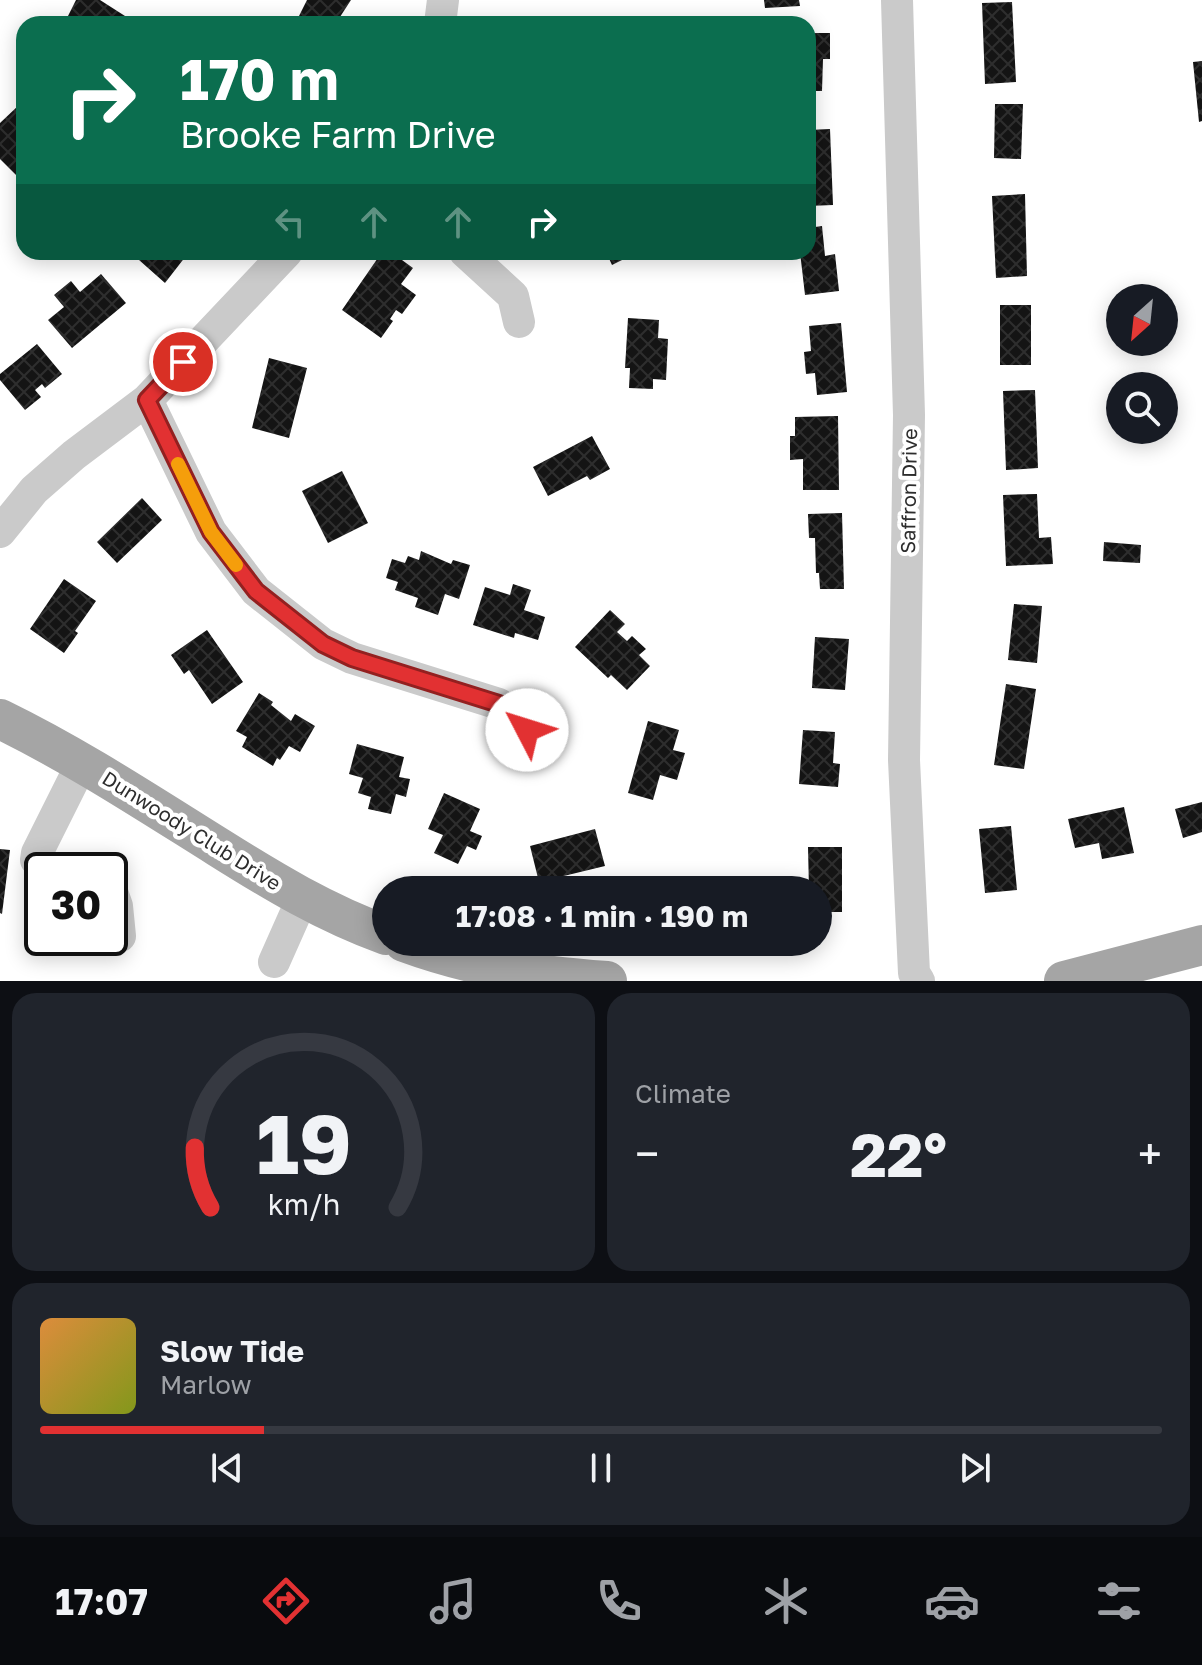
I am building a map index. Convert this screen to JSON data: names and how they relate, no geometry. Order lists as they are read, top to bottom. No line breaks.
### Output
{"streets":{"main road":["Dunwoody Club Drive"],"street":["Saffron Drive"]},"north":"bottom left","page":{"turn":["170 m","Brooke Farm Drive"],"limit":"30","trip":"17:08 · 1 min · 190 m","tile":"Climate","heat":["−","22°","+"],"song":["Slow Tide","Marlow"],"tabs":"17:07","gauge":["19","km/h"]}}
